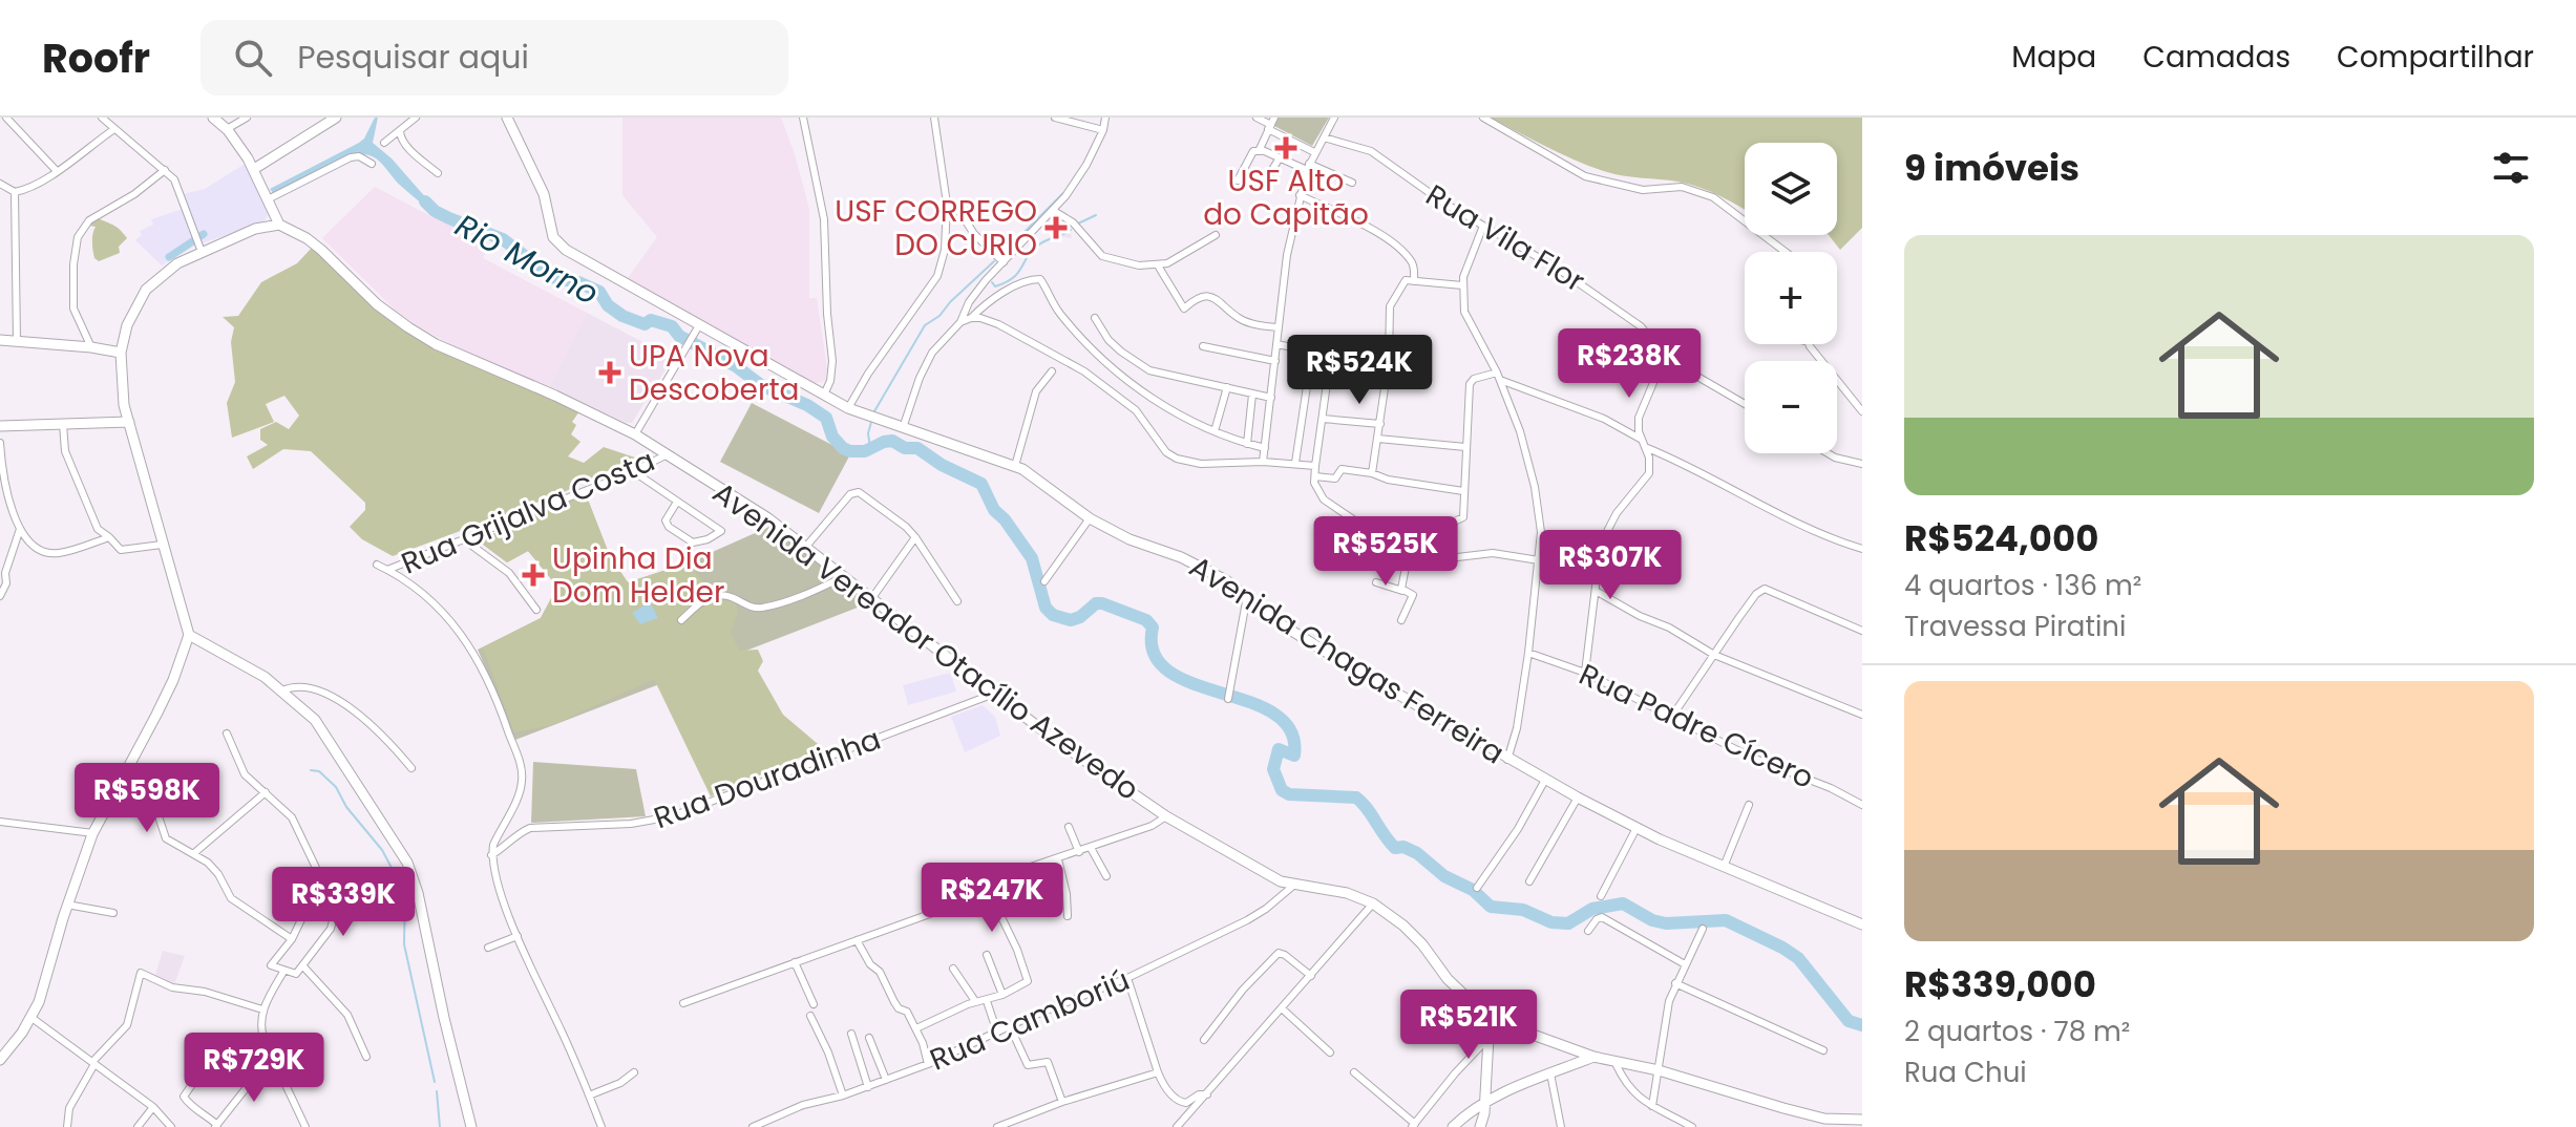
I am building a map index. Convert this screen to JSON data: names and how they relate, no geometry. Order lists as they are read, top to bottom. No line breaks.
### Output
{"streets":{"main road":["Avenida Vereador Otacílio Azevedo","Avenida Chagas Ferreira"],"street":["Rua Vila Flor","Rua Grijalva Costa","Rua Padre Cícero","Rua Douradinha","Rua Camboriú"]},"crossings":[["Rua Grijalva Costa","Avenida Vereador Otacílio Azevedo"],["Avenida Vereador Otacílio Azevedo","Rua Douradinha"],["Avenida Vereador Otacílio Azevedo","Rua Camboriú"]],"water":["Rio Morno"],"places":{"health":["USF Alto do Capitão","USF CORREGO DO CURIO","UPA Nova Descoberta","Upinha Dia Dom Helder"]},"page":{"header":"Roofr","search":"Pesquisar aqui","nav":["Mapa","Camadas","Compartilhar"],"heading":"9 imóveis","map_buttons":["+","−"],"list":[{"name":"R$524,000","note":"4 quartos · 136 m² · Travessa Piratini"},{"name":"R$339,000","note":"2 quartos · 78 m² · Rua Chui"}],"price":["R$238K","R$524K","R$525K","R$307K","R$598K","R$247K","R$339K","R$521K","R$729K"]}}
